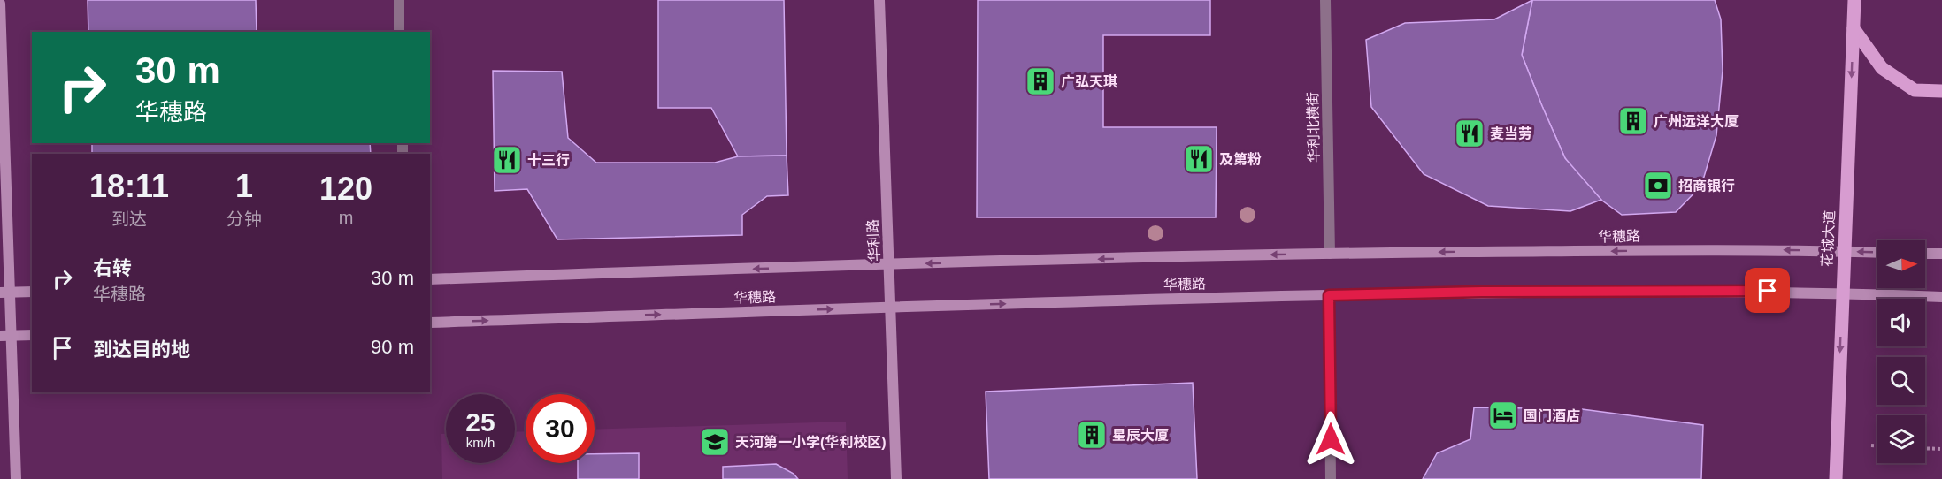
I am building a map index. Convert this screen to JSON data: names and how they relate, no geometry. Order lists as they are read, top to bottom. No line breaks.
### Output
{"streets":{"main road":["花城大道"],"street":["华利北横街","华穗路","华利路"]},"crossings":[["华利北横街","华穗路"],["华穗路","花城大道"],["华穗路","华利路"]],"one_way":["花城大道"],"places":{"building":["广弘天琪","广州远洋大厦","星辰大厦"],"restaurant":["麦当劳","及第粉","十三行"],"bank":["招商银行"],"hotel":["国门酒店"],"school or university":["天河第一小学(华利校区)"]},"north":"right","page":{"turn":["30 m","华穗路"],"eta":["18:11","到达","1","分钟","120","m"],"list":[{"name":"右转","note":"华穗路","value":"30 m"},{"name":"到达目的地","value":"90 m"}],"speed":"25 km/h","limit":"30"}}
